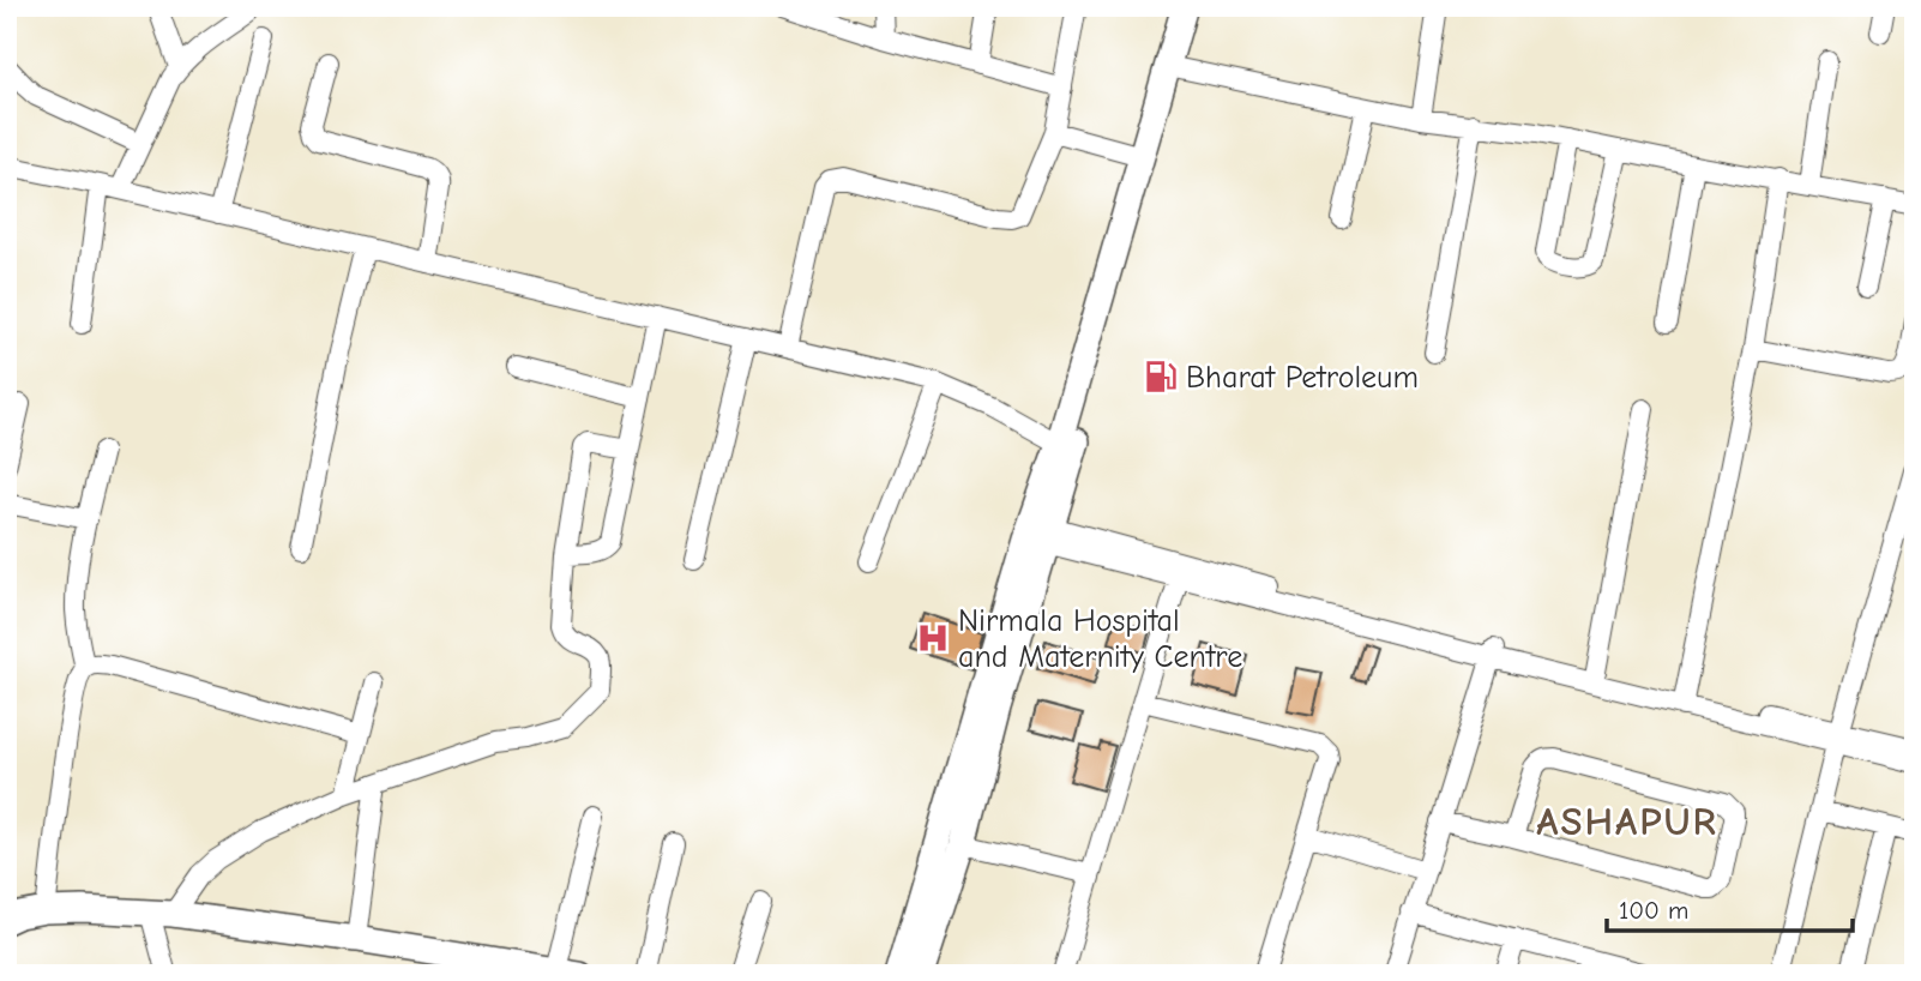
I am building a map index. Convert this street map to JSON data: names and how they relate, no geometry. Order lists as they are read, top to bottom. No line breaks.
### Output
{"districts":["ASHAPUR"],"places":{"fuel station":["Bharat Petroleum"],"hospital":["Nirmala Hospital and Maternity Centre"]},"scale_bar":"100 m"}
